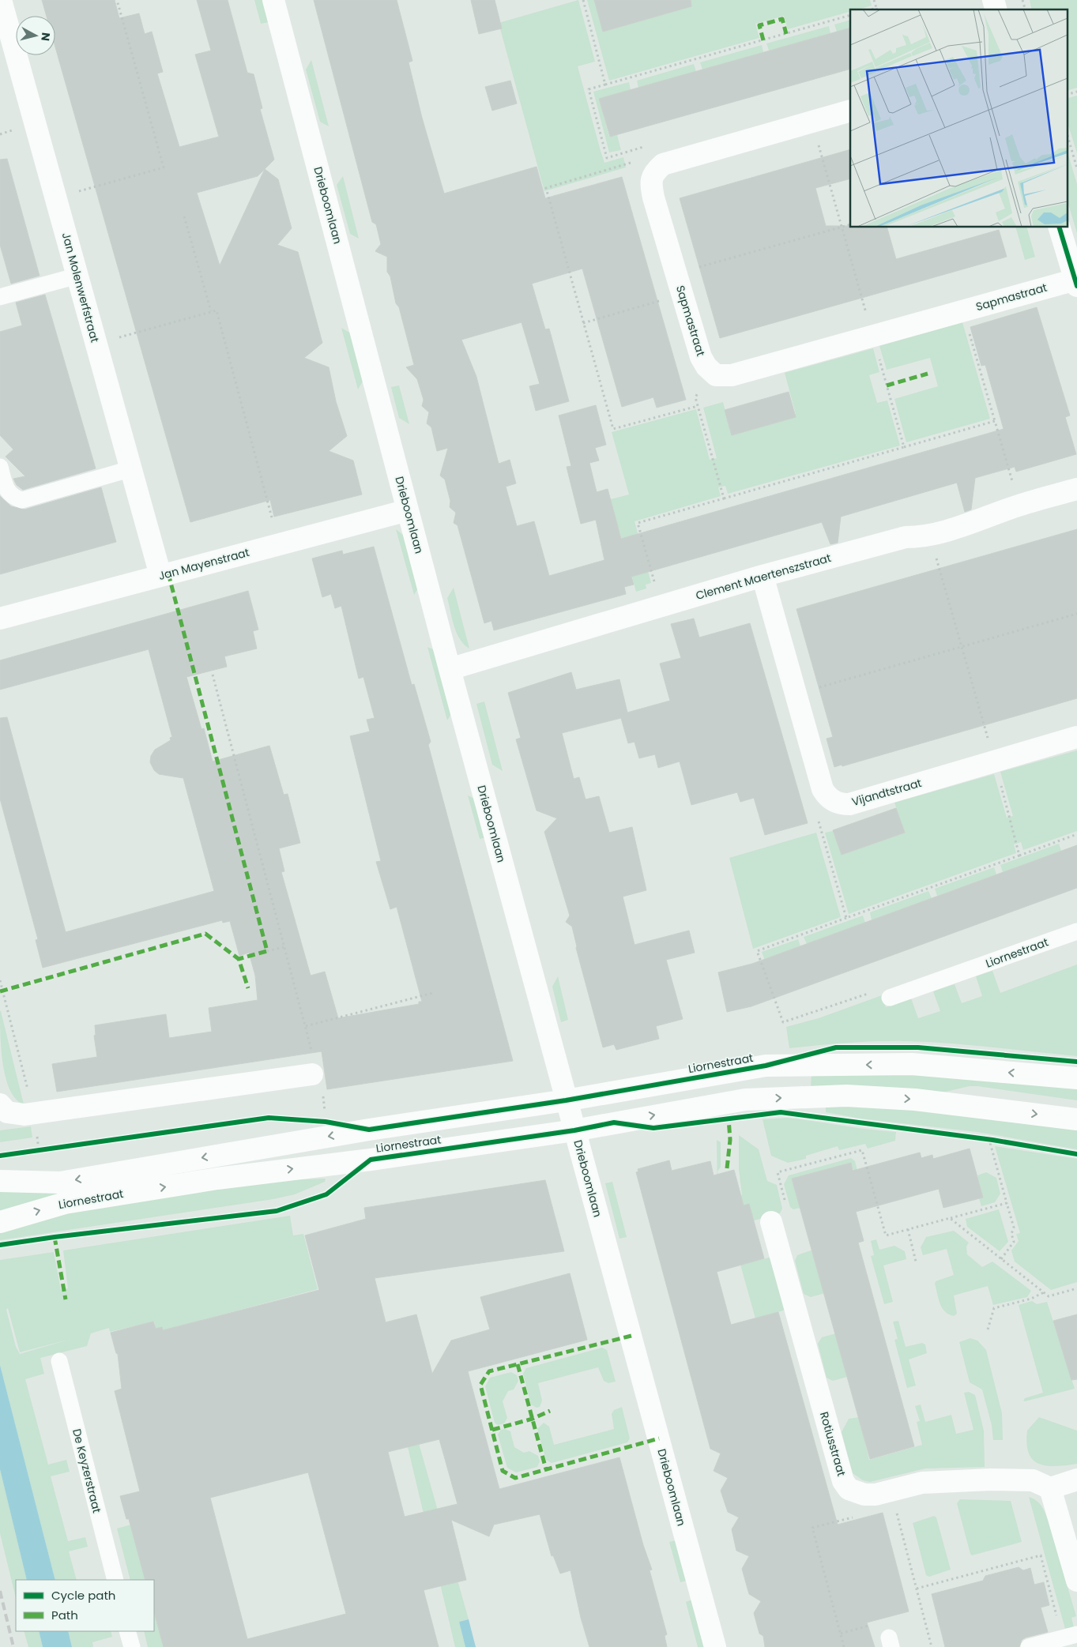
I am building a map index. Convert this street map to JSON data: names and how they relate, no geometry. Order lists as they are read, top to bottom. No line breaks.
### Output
{"streets":{"street":["Drieboomlaan","Jan Molenwerfstraat","Sapmastraat","Jan Mayenstraat","Clement Maertenszstraat","Vijandtstraat","Liornestraat","Rotiusstraat"],"lane":["De Keyzerstraat"]},"crossings":[["Drieboomlaan","Jan Mayenstraat"],["Drieboomlaan","Clement Maertenszstraat"],["Drieboomlaan","Liornestraat"],["Jan Molenwerfstraat","Jan Mayenstraat"],["Clement Maertenszstraat","Vijandtstraat"]],"legend":["Cycle path","Path"],"north":"right"}
